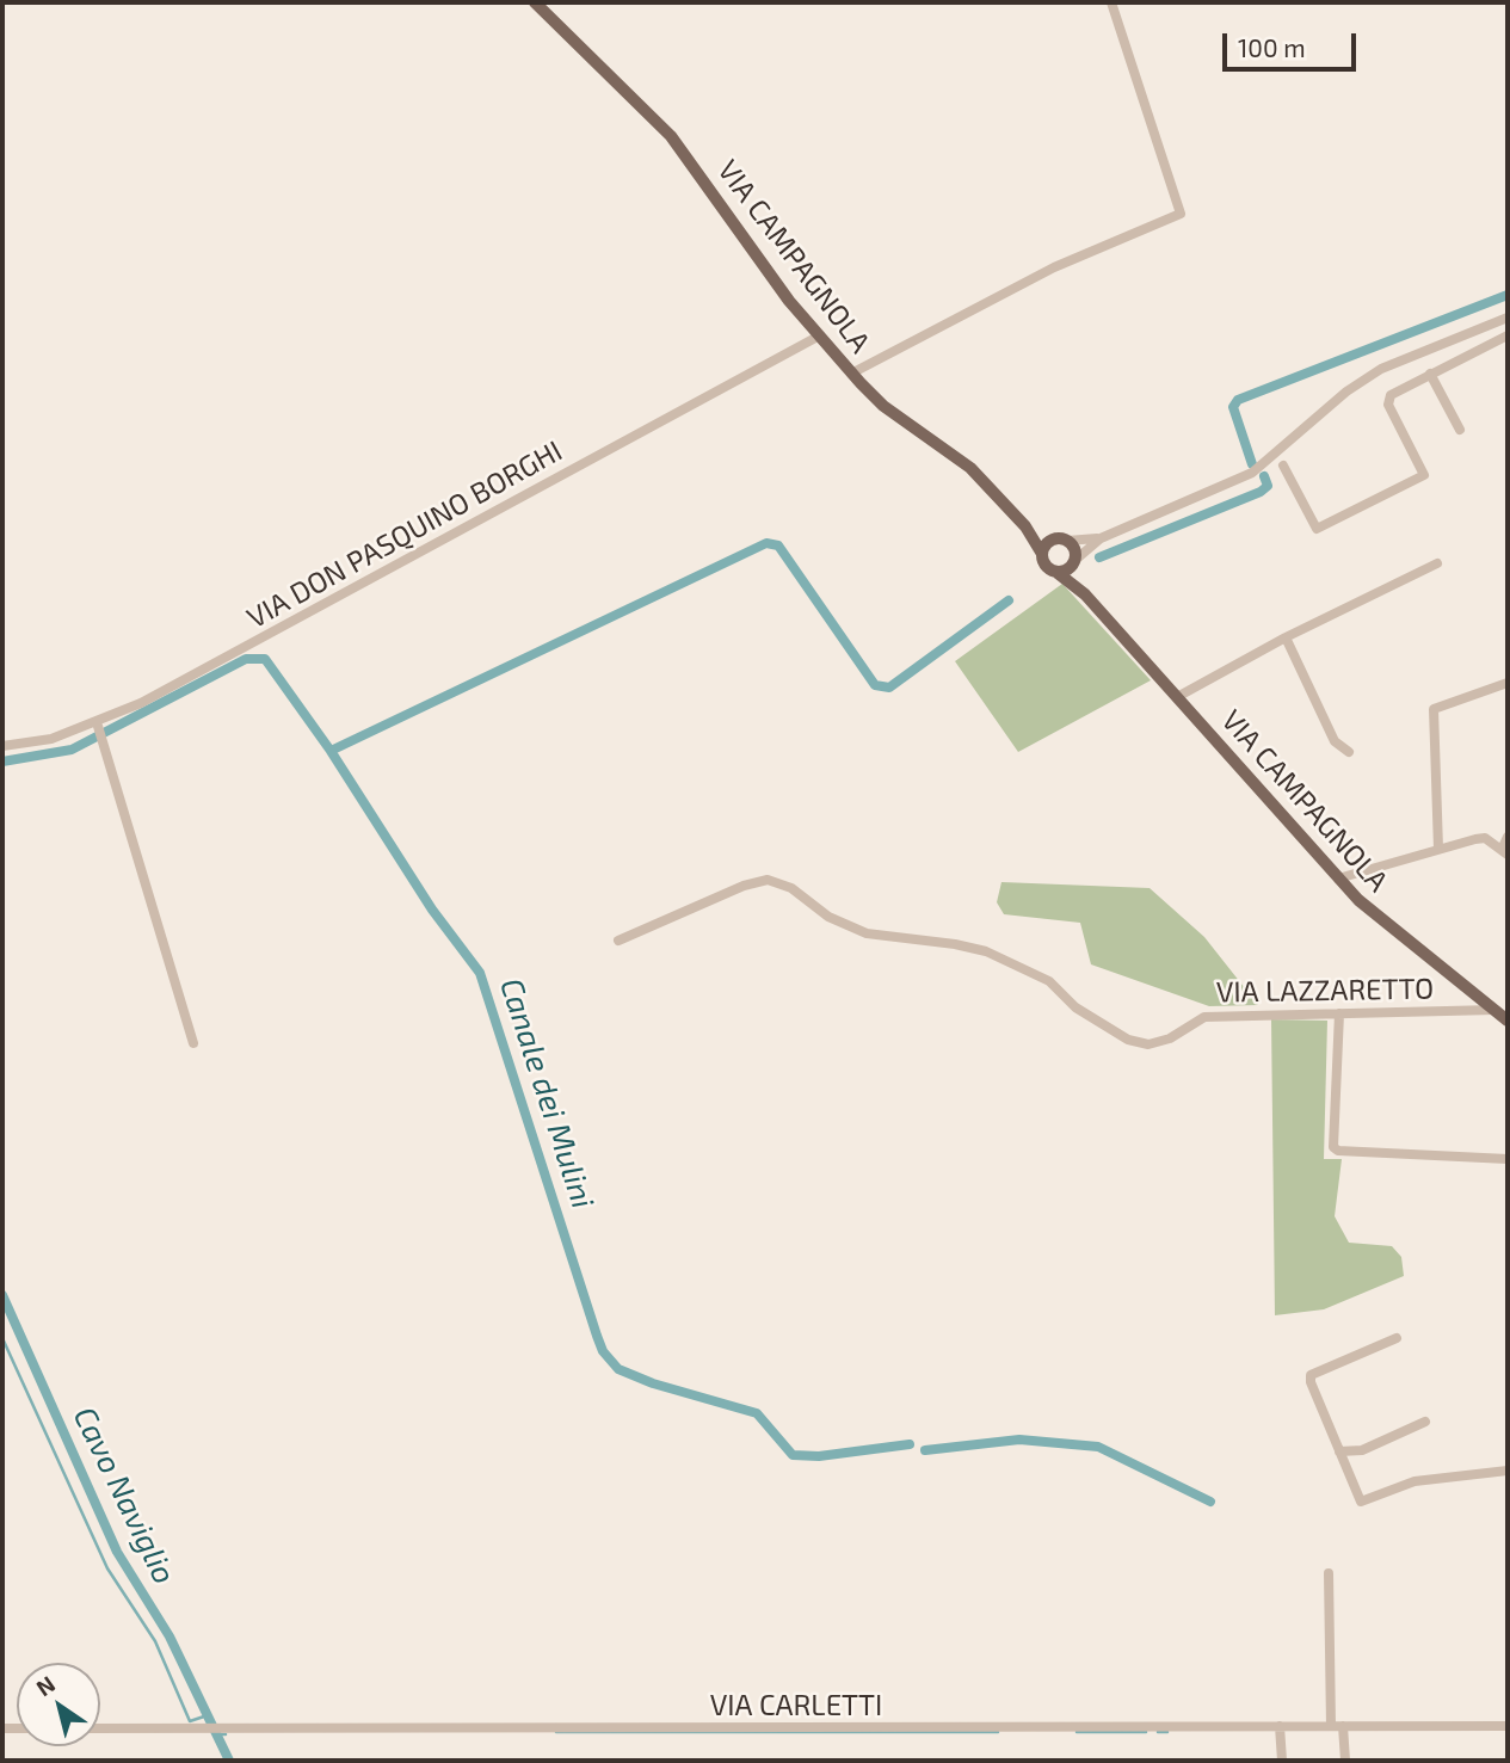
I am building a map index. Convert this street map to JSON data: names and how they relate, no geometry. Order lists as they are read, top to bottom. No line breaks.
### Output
{"streets":{"main road":["VIA CAMPAGNOLA"],"street":["VIA DON PASQUINO BORGHI","VIA LAZZARETTO","VIA CARLETTI"]},"crossings":[["VIA CAMPAGNOLA","VIA DON PASQUINO BORGHI"],["VIA CAMPAGNOLA","VIA LAZZARETTO"]],"water":["Canale dei Mulini","Cavo Naviglio"],"scale_bar":"100 m","north":"top left"}
